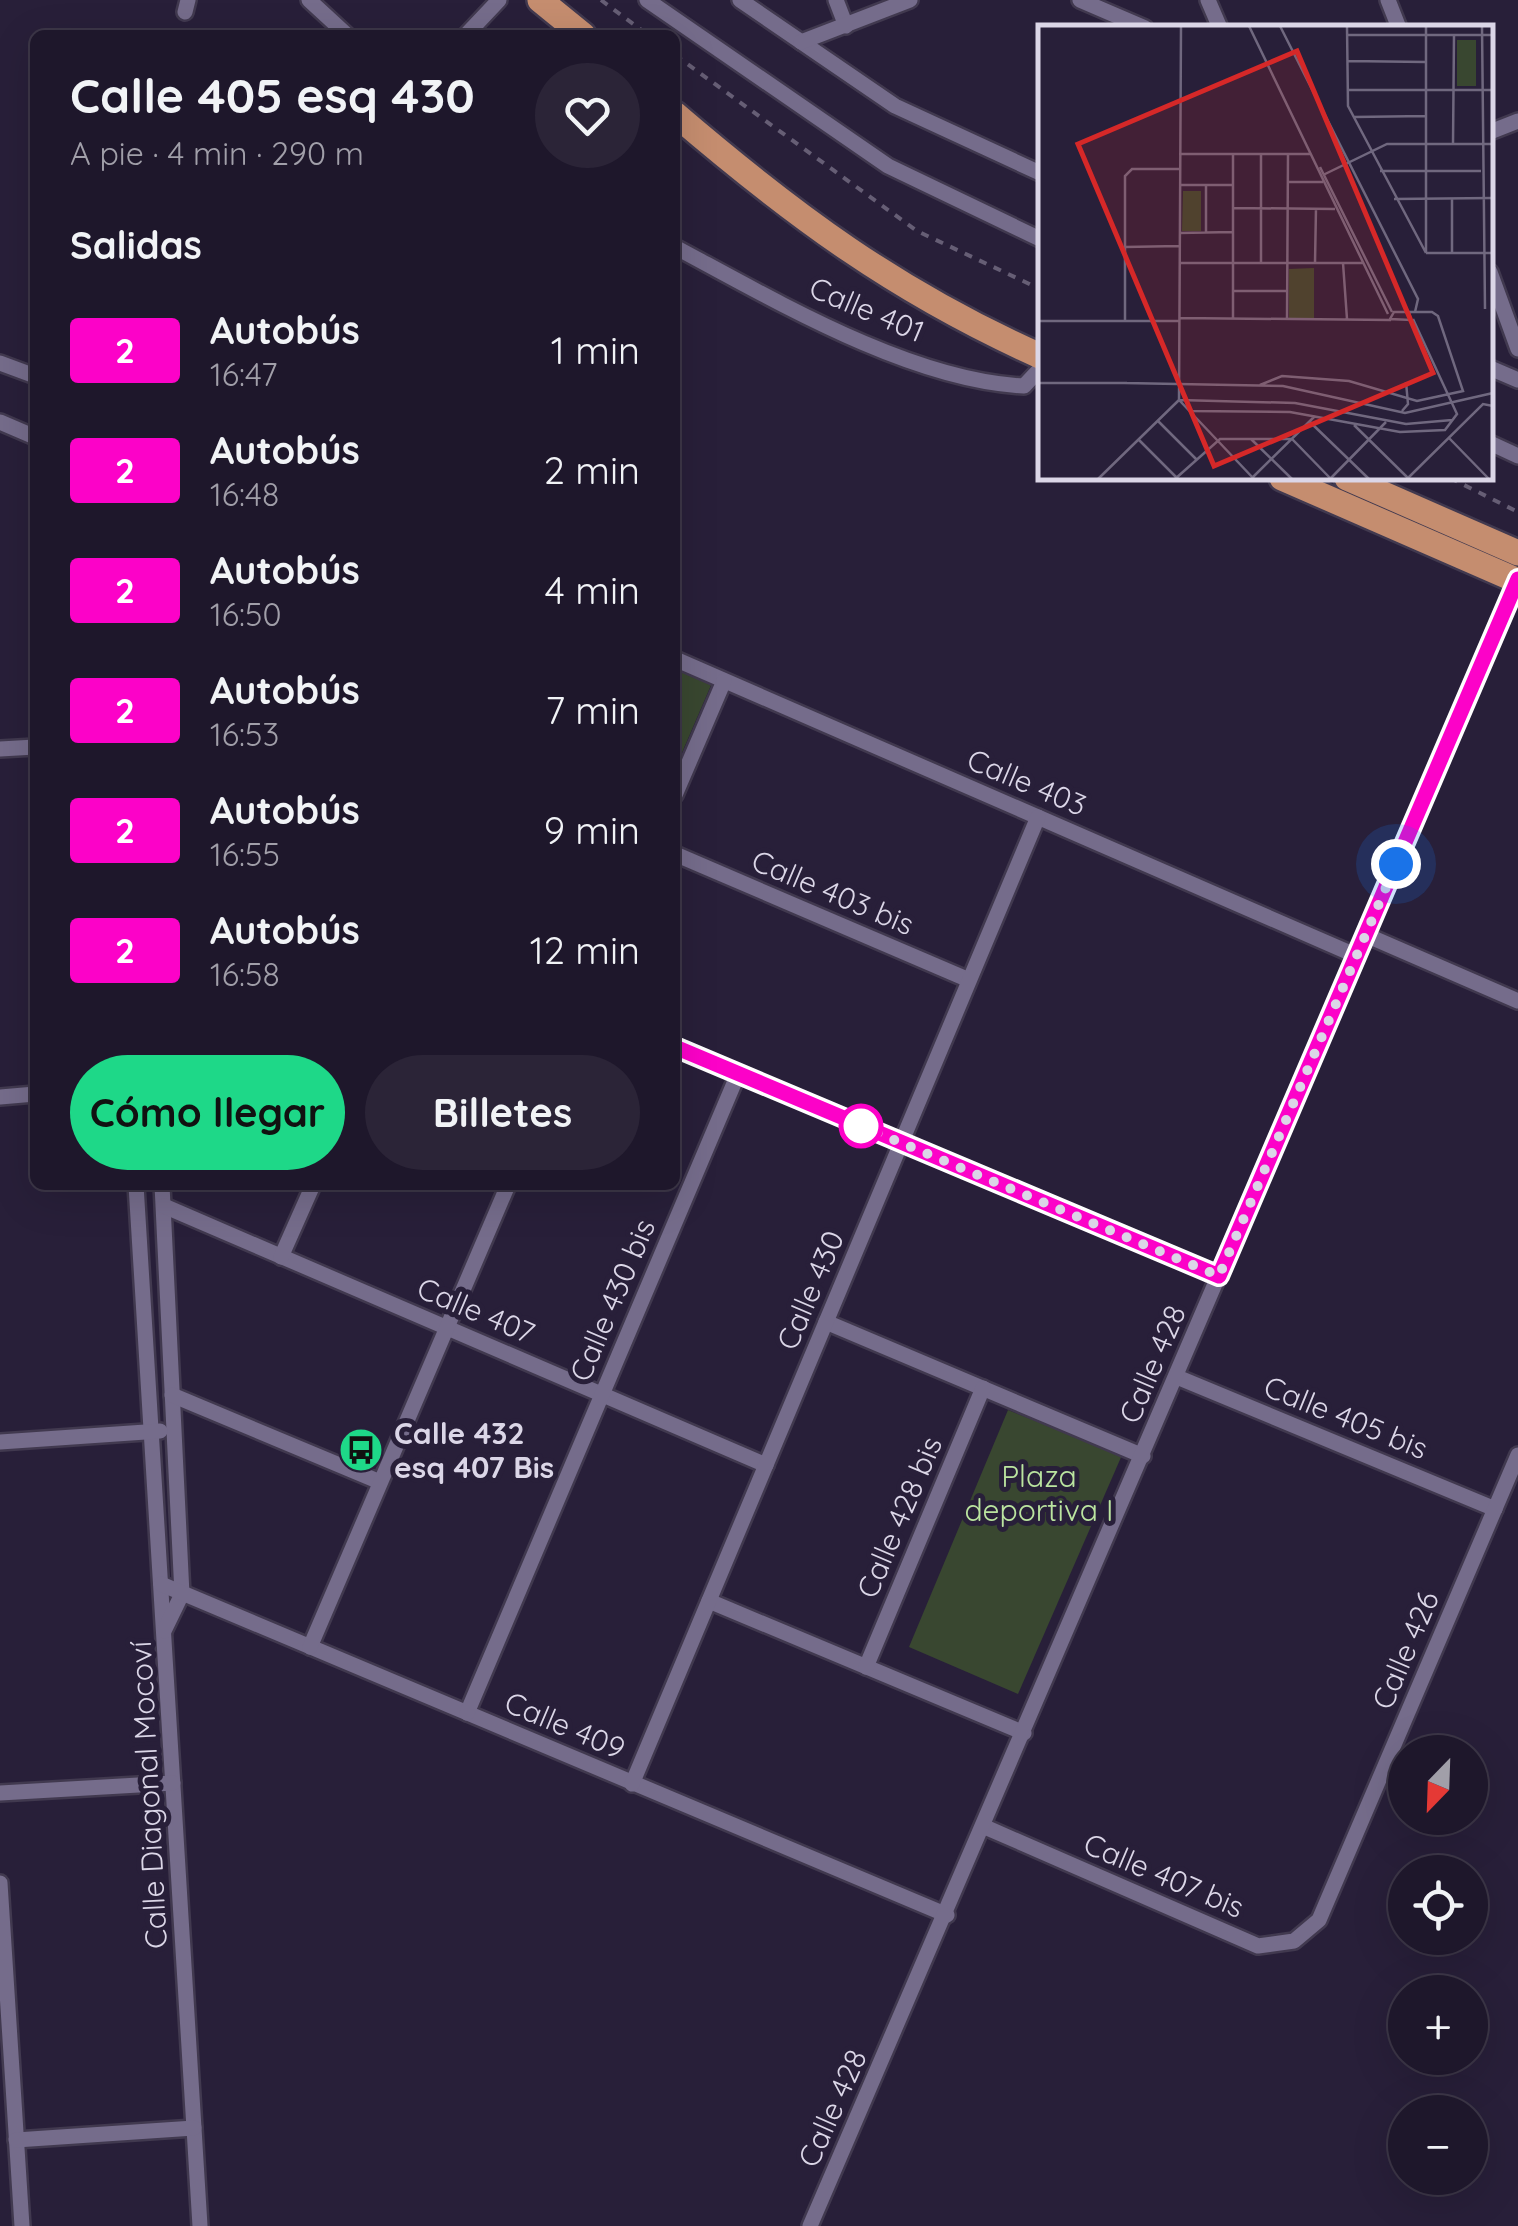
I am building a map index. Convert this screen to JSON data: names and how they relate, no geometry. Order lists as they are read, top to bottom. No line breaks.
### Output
{"streets":{"street":["Calle 401","Calle 403","Calle 403 bis","Calle 430","Calle 430 bis","Calle 407","Calle 428","Calle 405 bis","Calle 428 bis","Calle 426","Calle 409","Calle Diagonal Mocoví","Calle 407 bis"]},"crossings":[["Calle 403","Calle 430"],["Calle 403","Calle 428"],["Calle 403 bis","Calle 430"],["Calle 430","Calle 407"],["Calle 430","Calle 409"],["Calle 430 bis","Calle 407"],["Calle 430 bis","Calle 409"],["Calle 407","Calle Diagonal Mocoví"],["Calle 428","Calle 405 bis"],["Calle 428","Calle 409"],["Calle 428","Calle 407 bis"],["Calle 405 bis","Calle 426"],["Calle 426","Calle 407 bis"],["Calle 409","Calle Diagonal Mocoví"]],"parks":["Plaza deportiva I"],"places":{"bus stop":["Calle 432 esq 407 Bis"]},"lines":["bus line 2"],"north":"bottom left","page":{"heading":[["Calle 405 esq 430","A pie · 4 min · 290 m"],"Salidas"],"list":[{"mark":"2","name":"Autobús","note":"16:47","value":"1 min"},{"mark":"2","name":"Autobús","note":"16:48","value":"2 min"},{"mark":"2","name":"Autobús","note":"16:50","value":"4 min"},{"mark":"2","name":"Autobús","note":"16:53","value":"7 min"},{"mark":"2","name":"Autobús","note":"16:55","value":"9 min"},{"mark":"2","name":"Autobús","note":"16:58","value":"12 min"}],"buttons":["Cómo llegar","Billetes"],"map_buttons":["+","−"]}}
